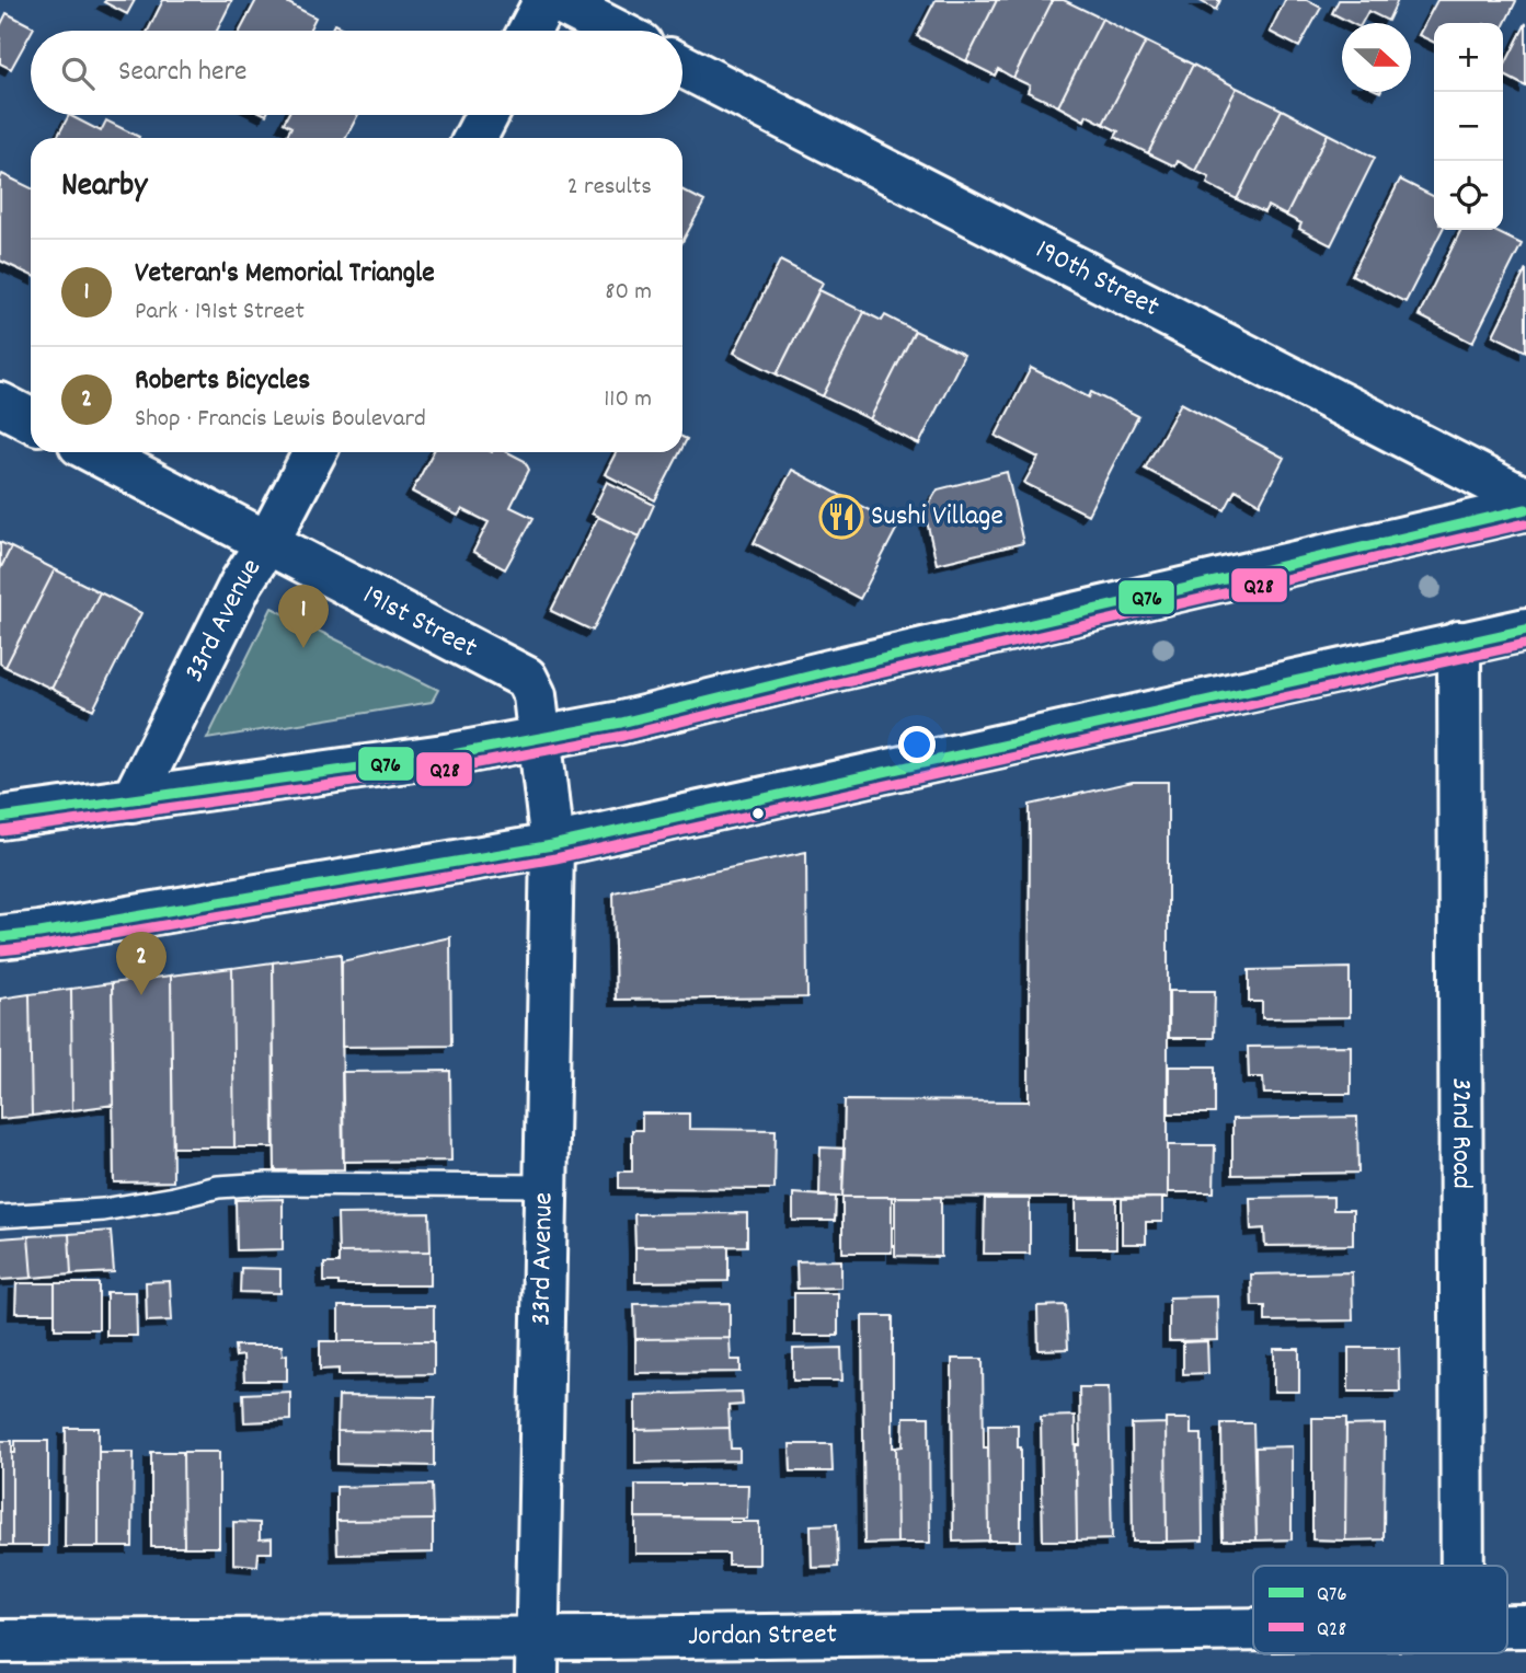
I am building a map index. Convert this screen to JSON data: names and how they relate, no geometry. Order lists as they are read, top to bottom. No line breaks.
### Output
{"streets":{"street":["190th Street","191st Street","33rd Avenue","32nd Road","Jordan Street"]},"crossings":[["191st Street","33rd Avenue"],["33rd Avenue","Jordan Street"]],"places":{"restaurant":["Sushi Village"]},"lines":["transit line Q76","transit line Q28"],"legend":["Q76","Q28"],"north":"right","page":{"map_buttons":["+","−"],"search":"Search here","heading":["Nearby","2 results"],"list":[{"mark":"1","name":"Veteran's Memorial Triangle","note":"Park · 191st Street","value":"80 m"},{"mark":"2","name":"Roberts Bicycles","note":"Shop · Francis Lewis Boulevard","value":"110 m"}],"pins":["1","2"]}}
